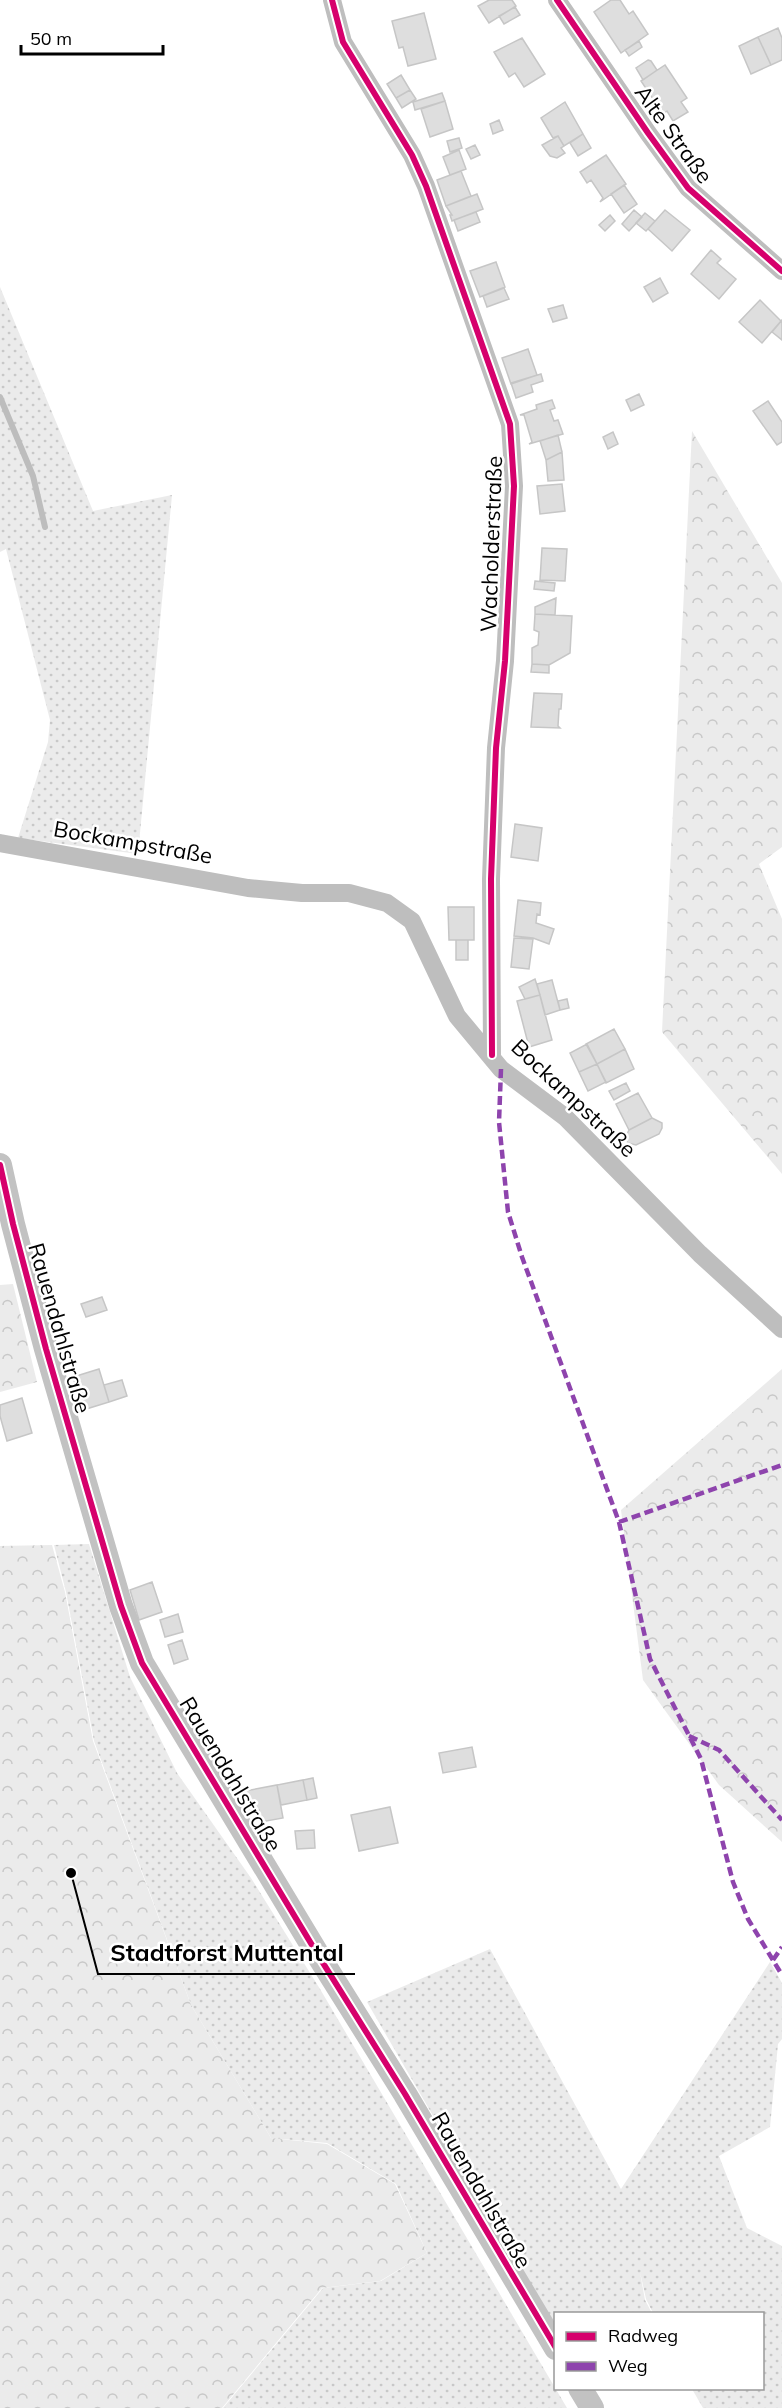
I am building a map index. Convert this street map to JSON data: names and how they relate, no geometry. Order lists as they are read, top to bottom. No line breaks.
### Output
{"streets":{"street":["Alte Straße","Wacholderstraße","Bockampstraße","Rauendahlstraße"]},"crossings":[["Wacholderstraße","Bockampstraße"]],"places":["Stadtforst Muttental"],"legend":["Radweg","Weg"],"scale_bar":"50 m"}
